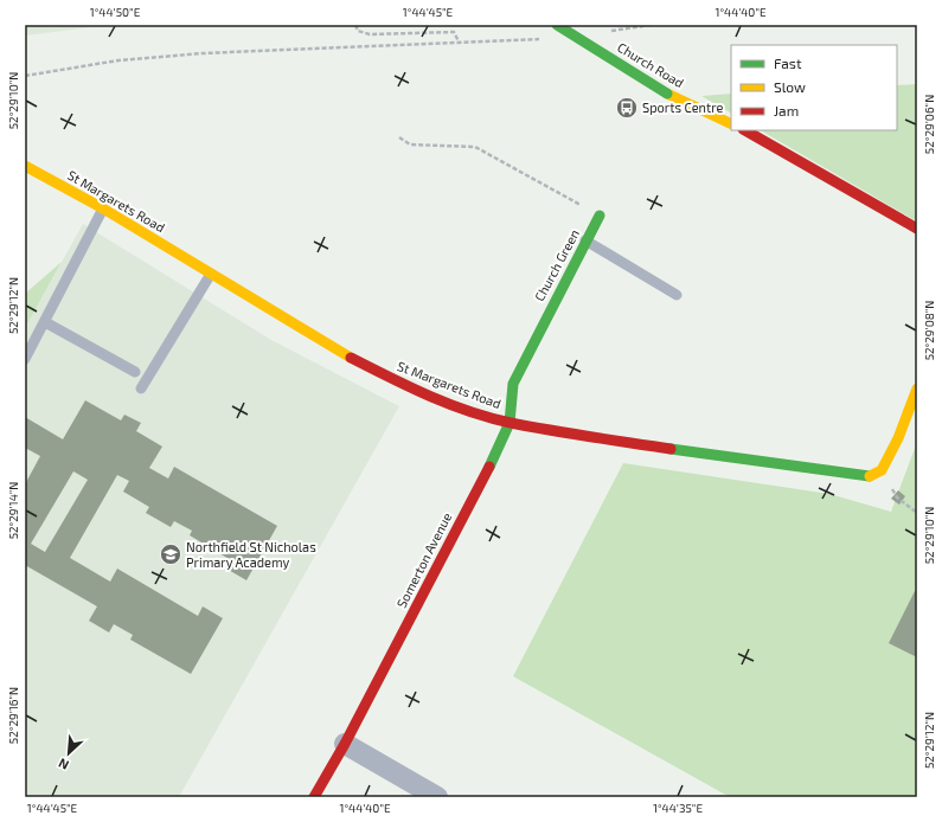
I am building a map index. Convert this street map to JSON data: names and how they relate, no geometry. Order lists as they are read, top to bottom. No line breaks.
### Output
{"streets":{"street":["Church Road","St Margarets Road","Church Green","Somerton Avenue"]},"crossings":[["St Margarets Road","Somerton Avenue"],["Church Green","Somerton Avenue"]],"places":{"bus stop":["Sports Centre"],"school or university":["Northfield St Nicholas Primary Academy"]},"legend":["Fast","Slow","Jam"],"north":"bottom left","coordinates":["1°44'50\"E","1°44'45\"E","1°44'40\"E","52°29'10\"N","52°29'06\"N","52°29'12\"N","52°29'08\"N","52°29'14\"N","52°29'16\"N","1°44'35\"E"]}
